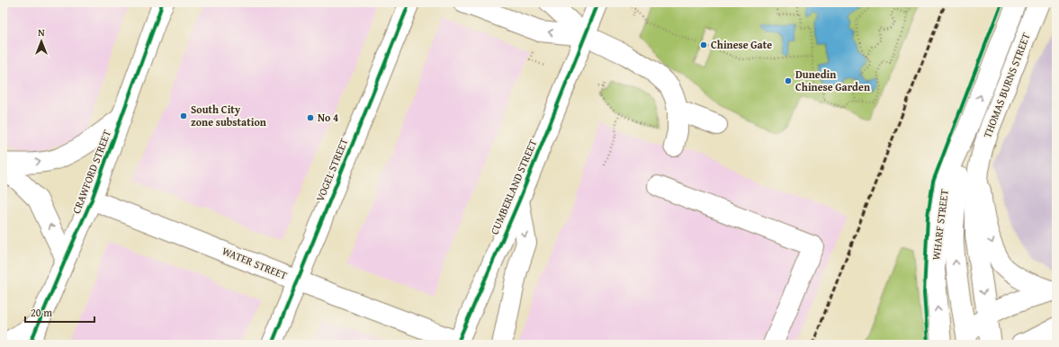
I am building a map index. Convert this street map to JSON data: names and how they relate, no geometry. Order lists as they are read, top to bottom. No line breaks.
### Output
{"streets":{"main road":["THOMAS BURNS STREET","VOGEL STREET","CRAWFORD STREET","CUMBERLAND STREET","WHARF STREET","WATER STREET"]},"crossings":[["THOMAS BURNS STREET","WHARF STREET"],["VOGEL STREET","WATER STREET"],["CRAWFORD STREET","WATER STREET"],["CUMBERLAND STREET","WATER STREET"]],"places":["Chinese Gate","Dunedin Chinese Garden","South City zone substation","No 4"],"scale_bar":"20 m","north":"top"}
